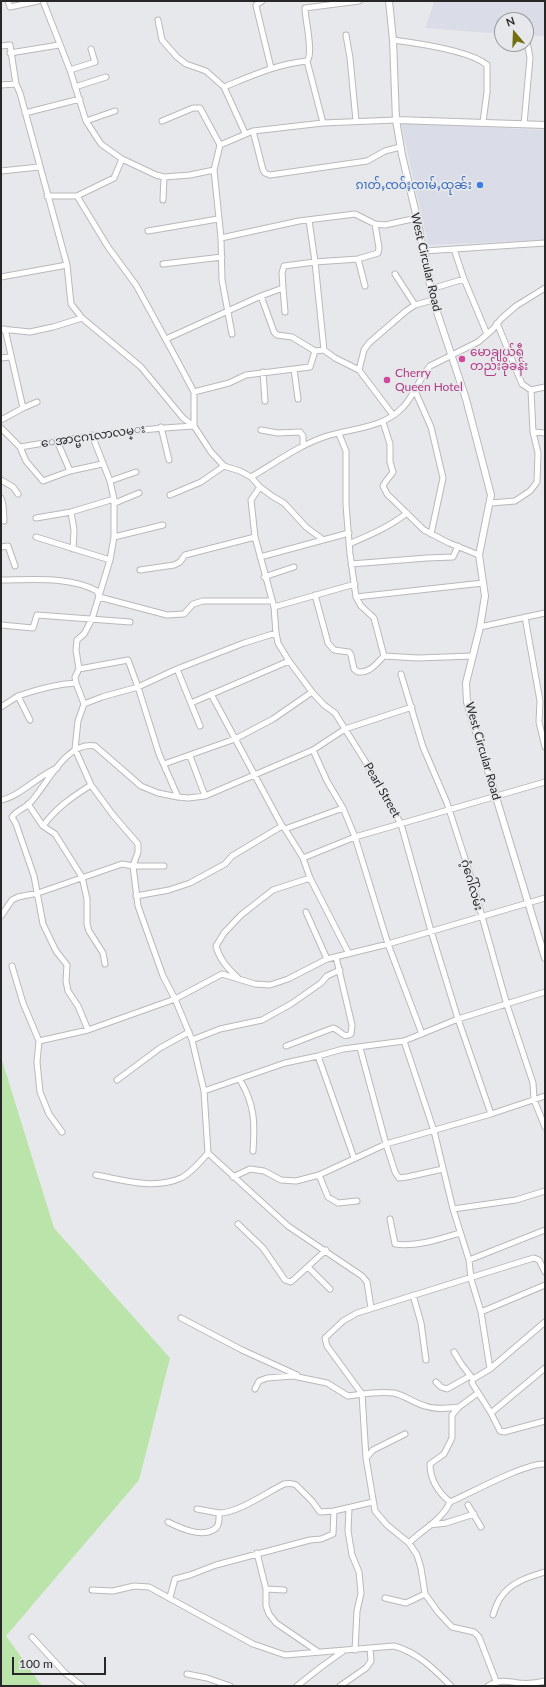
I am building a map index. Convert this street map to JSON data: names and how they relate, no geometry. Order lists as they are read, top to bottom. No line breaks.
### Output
{"streets":{"street":["West Circular Road","ေအာင္မဂၤလာလမ္း","Pearl Street","ဂံ့ဂေါ်လမ်း"]},"places":["ၵၢတ်ႇၸဝ်ႈၸၢမ်ႇထုၼ်း","မောချယ်ရီ တည်းခိုခန်း","Cherry Queen Hotel"],"scale_bar":"100 m","north":"top"}
